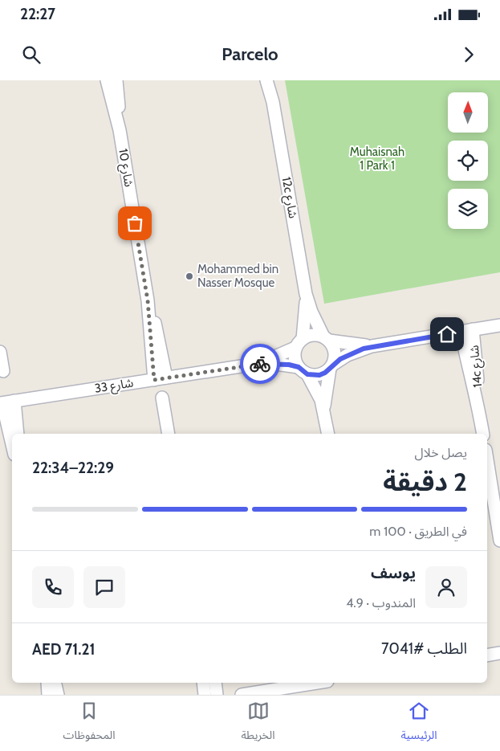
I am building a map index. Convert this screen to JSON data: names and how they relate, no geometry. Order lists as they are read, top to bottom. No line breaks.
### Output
{"streets":{"street":["شارع 10","12c شارع","14c شارع","شارع 33"]},"crossings":[["شارع 10","شارع 33"],["12c شارع","شارع 33"]],"parks":["Muhaisnah 1 Park 1"],"places":["Mohammed bin Nasser Mosque"],"north":"top","page":{"status":"22:27","header":"Parcelo","heading":["2 دقيقة","يصل خلال","22:29–22:34"],"panel":["يوسف","المندوب · 4.9","الطلب #7041","AED 71.21"],"bar":"في الطريق · 100 m","tabs":["الرئيسية","الخريطة","المحفوظات"]}}
